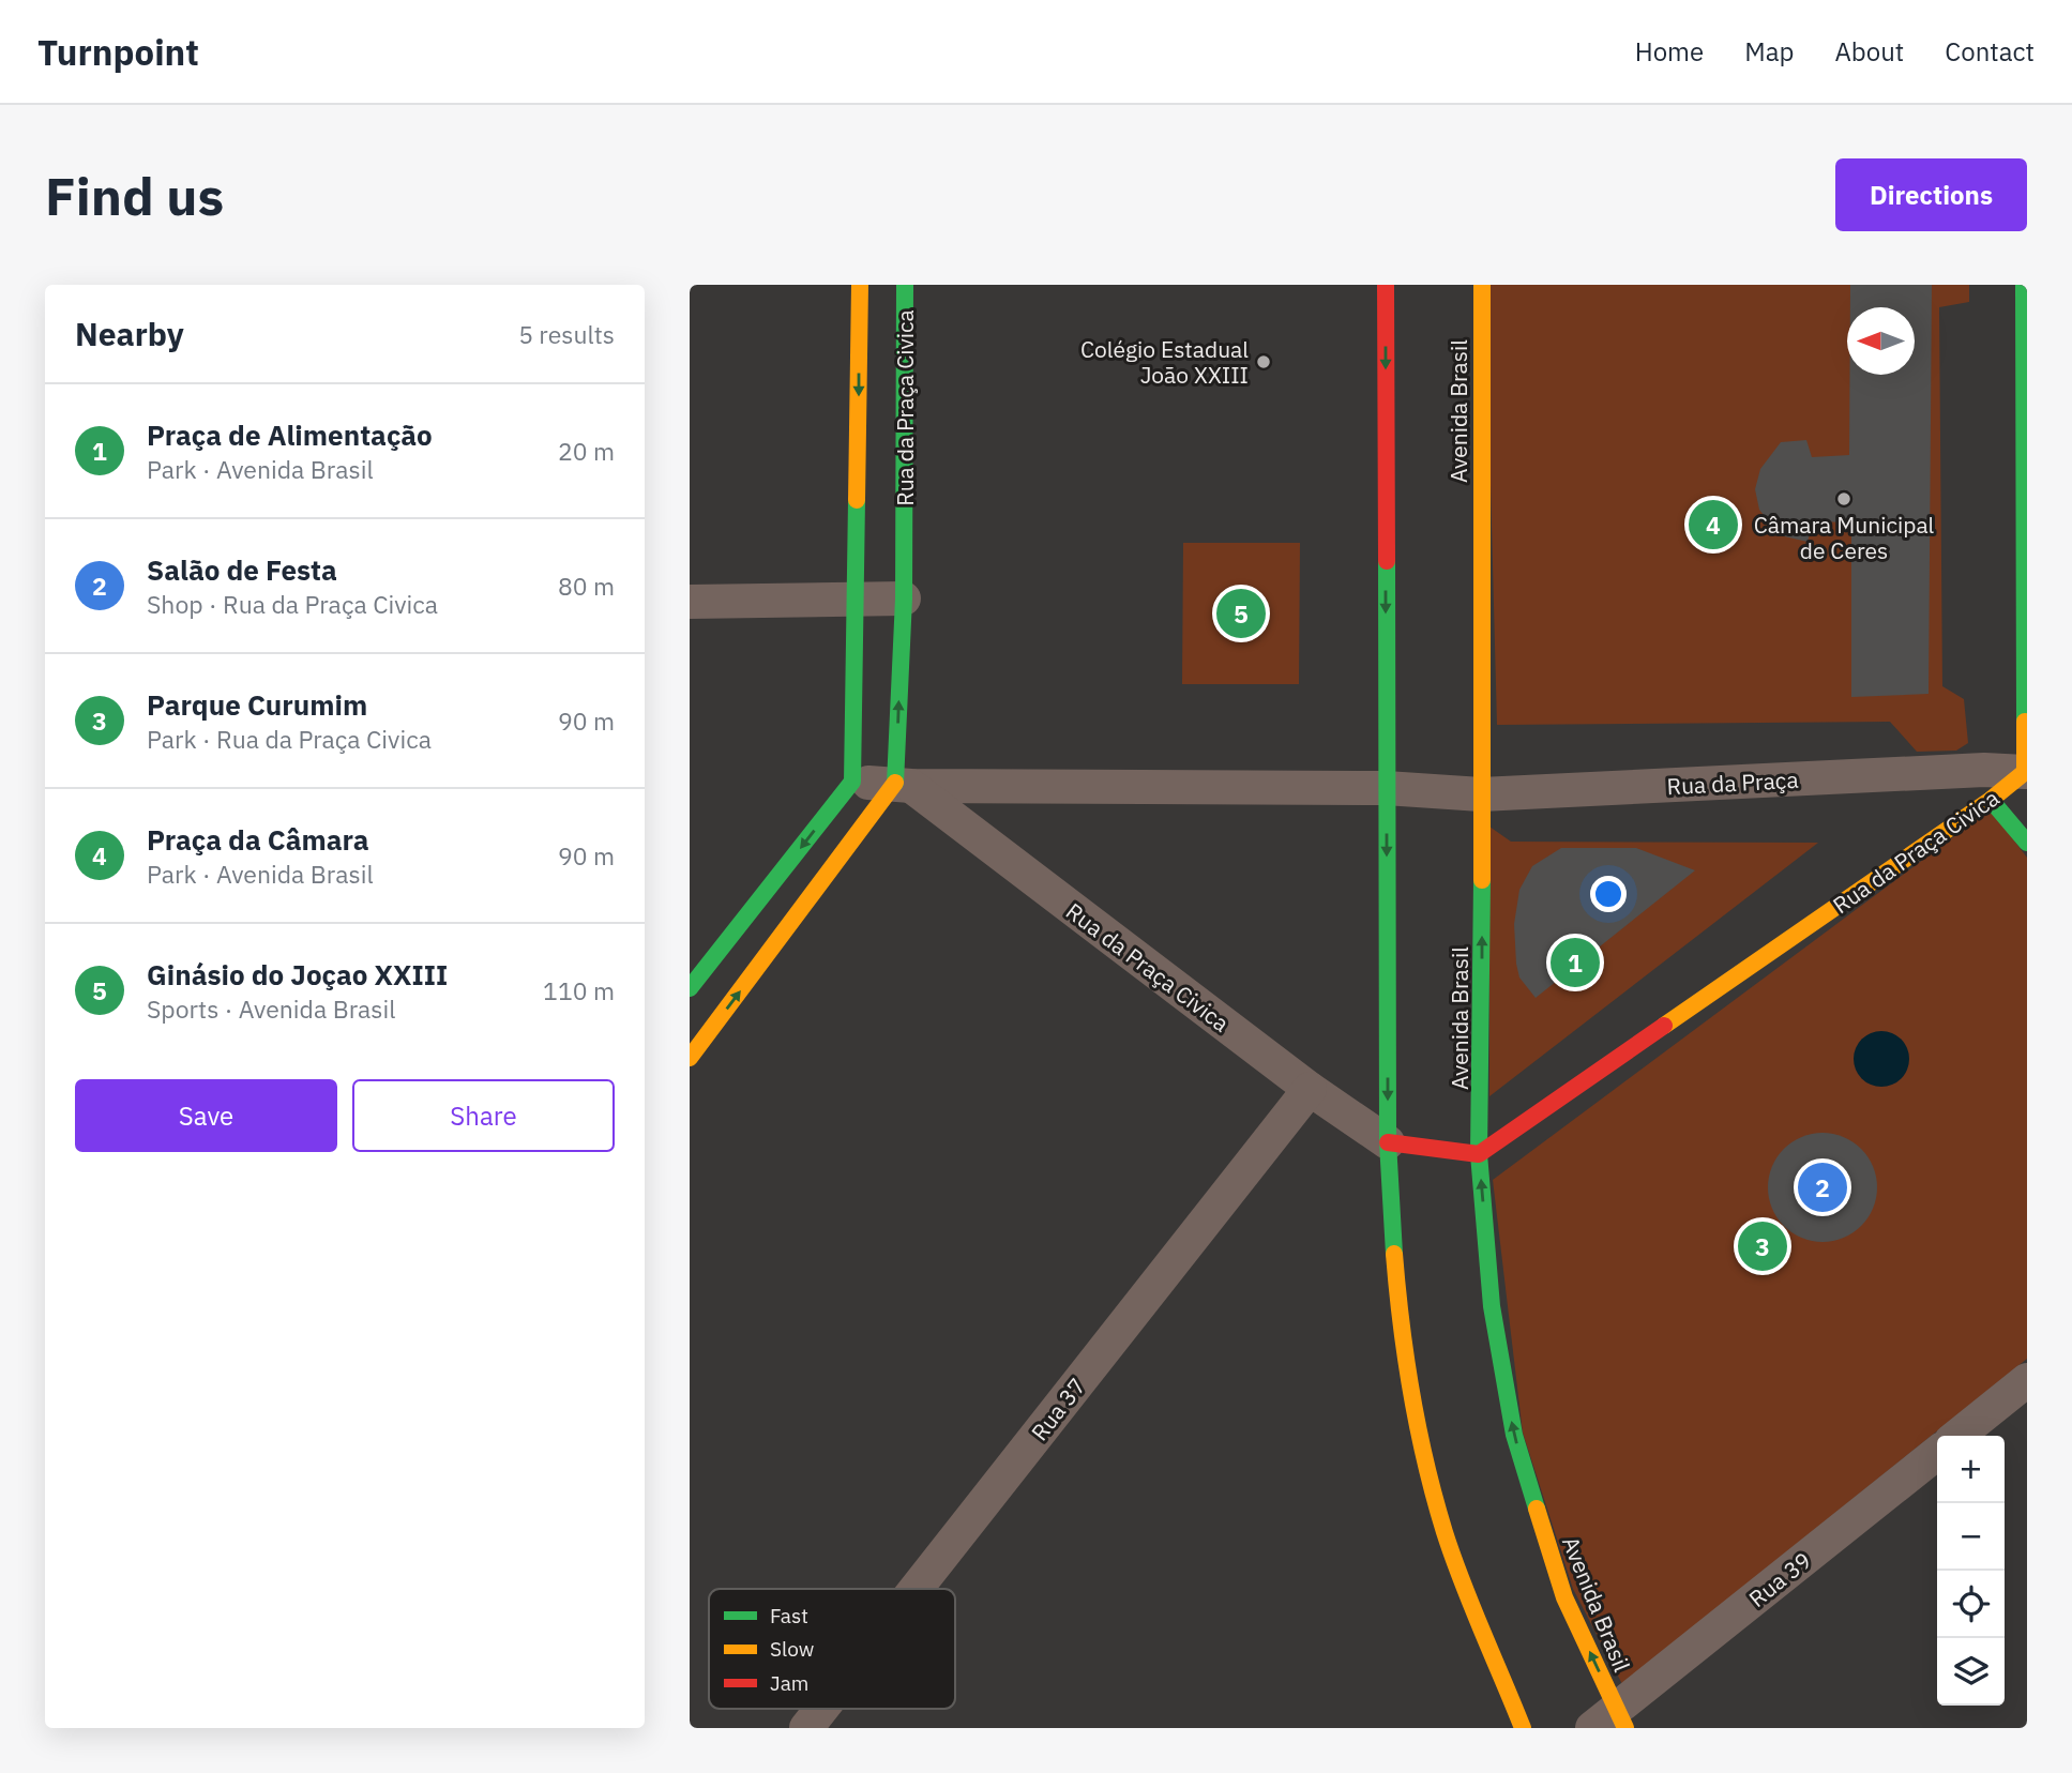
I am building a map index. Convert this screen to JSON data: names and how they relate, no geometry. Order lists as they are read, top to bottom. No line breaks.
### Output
{"streets":{"street":["Rua da Praça Civica","Avenida Brasil","Rua da Praça","Rua 37","Rua 39"]},"crossings":[["Rua da Praça Civica","Avenida Brasil"],["Rua da Praça Civica","Rua da Praça"],["Rua da Praça Civica","Rua 37"],["Avenida Brasil","Rua da Praça"],["Avenida Brasil","Rua 39"]],"places":["Colégio Estadual João XXIII","Câmara Municipal de Ceres"],"legend":["Fast","Slow","Jam"],"north":"left","page":{"header":"Turnpoint","nav":["Home","Map","About","Contact"],"buttons":["Directions",["Save","Share"]],"title":"Find us","heading":["Nearby","5 results"],"list":[{"mark":"1","name":"Praça de Alimentação","note":"Park · Avenida Brasil","value":"20 m"},{"mark":"2","name":"Salão de Festa","note":"Shop · Rua da Praça Civica","value":"80 m"},{"mark":"3","name":"Parque Curumim","note":"Park · Rua da Praça Civica","value":"90 m"},{"mark":"4","name":"Praça da Câmara","note":"Park · Avenida Brasil","value":"90 m"},{"mark":"5","name":"Ginásio do Joçao XXIII","note":"Sports · Avenida Brasil","value":"110 m"}],"pins":["4","5","1","2","3"],"map_buttons":["+","−"]}}
